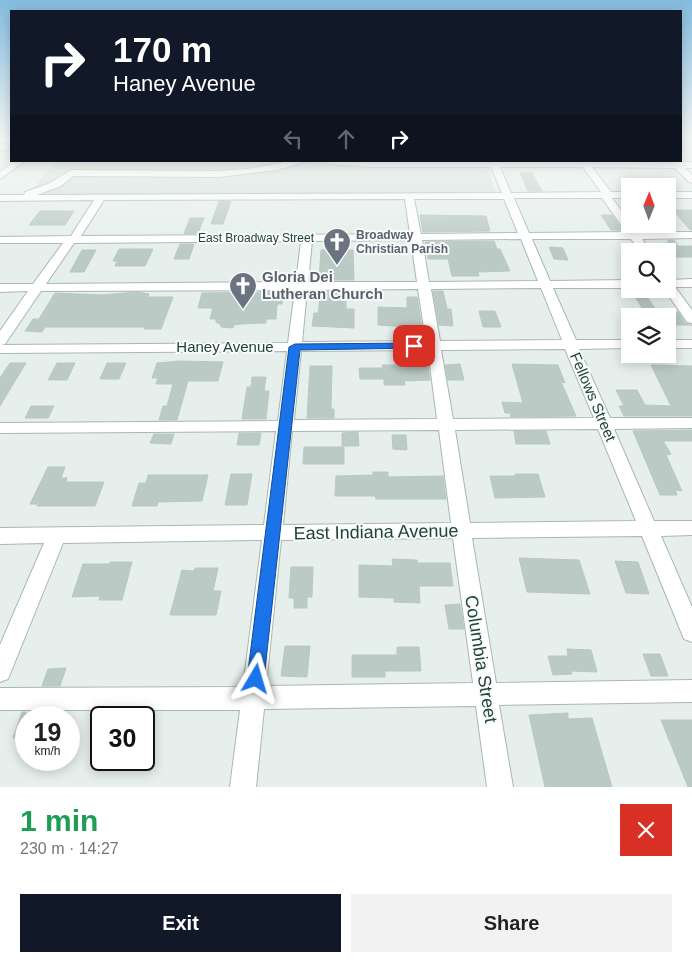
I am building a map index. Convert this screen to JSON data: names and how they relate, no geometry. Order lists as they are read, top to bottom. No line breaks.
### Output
{"streets":{"street":["East Broadway Street","Haney Avenue","Fellows Street","East Indiana Avenue","Columbia Street"]},"crossings":[["East Broadway Street","Fellows Street"],["East Broadway Street","Columbia Street"],["Haney Avenue","Fellows Street"],["Haney Avenue","Columbia Street"],["Fellows Street","East Indiana Avenue"],["East Indiana Avenue","Columbia Street"]],"places":{"church":["Broadway Christian Parish","Gloria Dei Lutheran Church"]},"north":"top","page":{"turn":["170 m","Haney Avenue"],"speed":"19 km/h","limit":"30","heading":["1 min","230 m · 14:27"],"buttons":["Exit","Share"]}}
